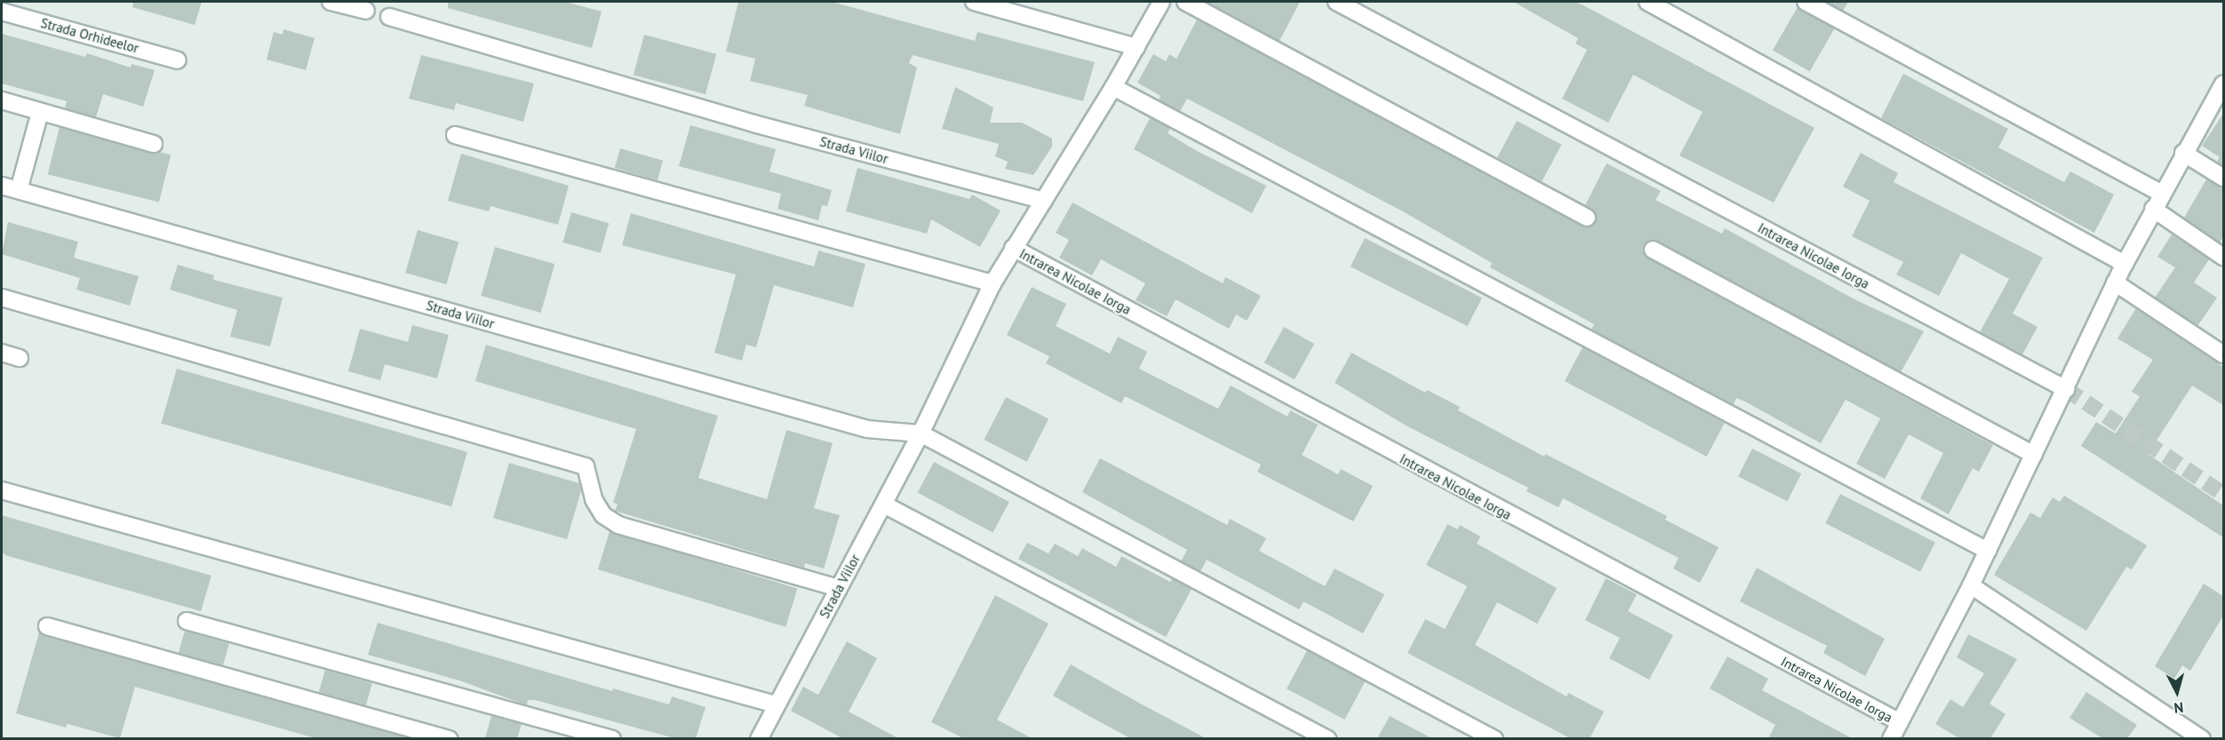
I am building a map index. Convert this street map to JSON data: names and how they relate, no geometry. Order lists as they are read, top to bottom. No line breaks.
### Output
{"streets":{"street":["Strada Orhideelor","Strada Viilor","Intrarea Nicolae Iorga"]},"crossings":[["Strada Viilor","Intrarea Nicolae Iorga"]],"north":"bottom"}
